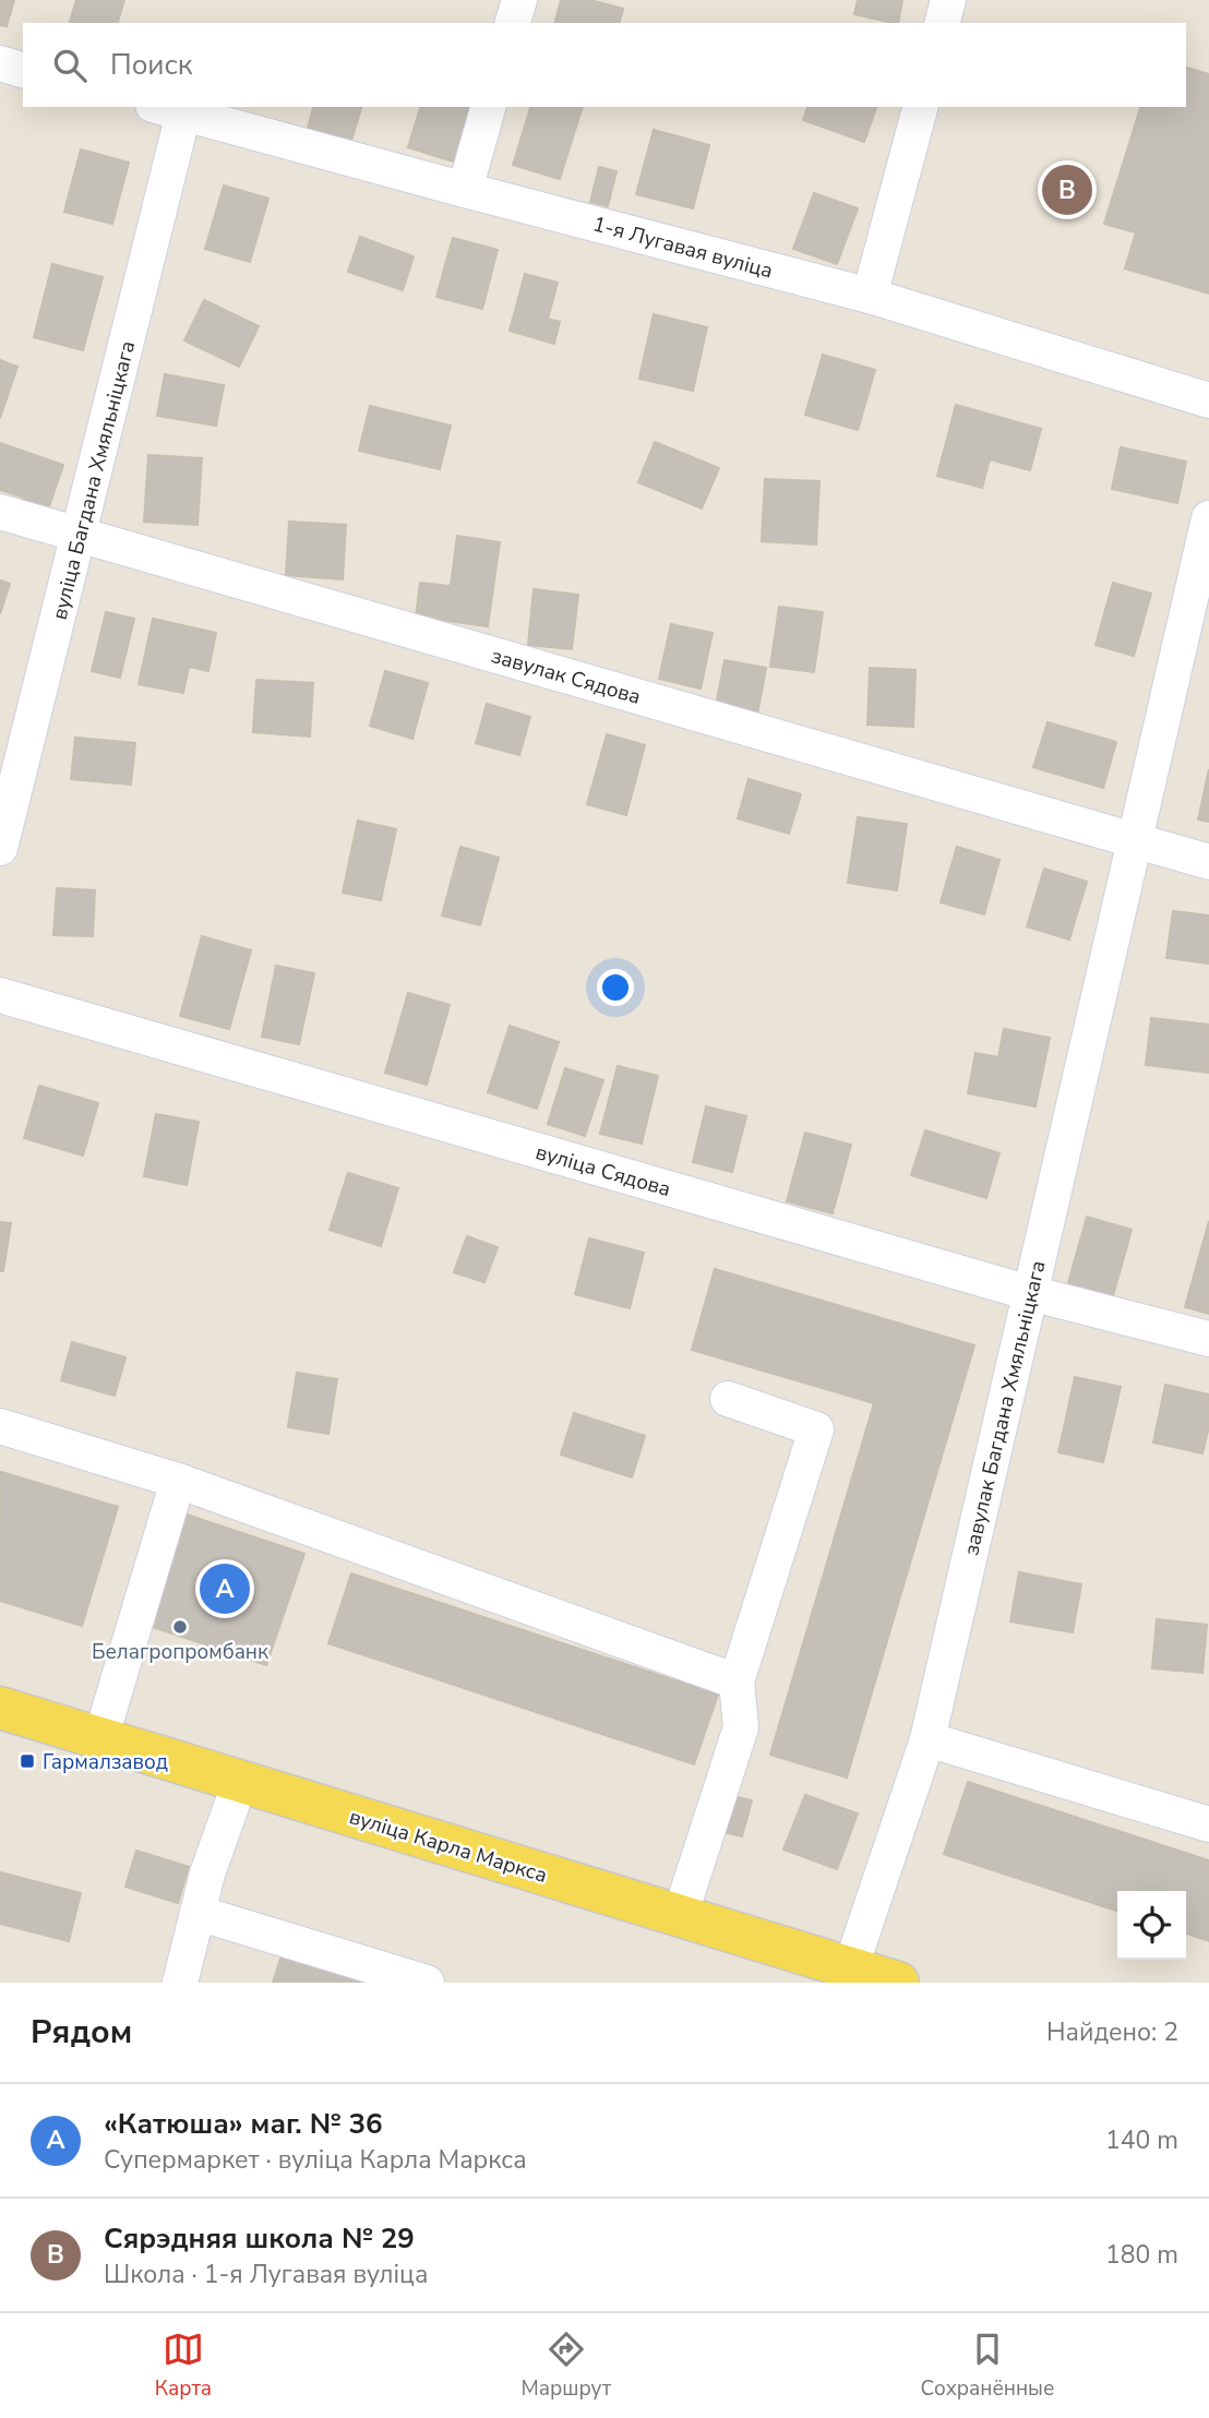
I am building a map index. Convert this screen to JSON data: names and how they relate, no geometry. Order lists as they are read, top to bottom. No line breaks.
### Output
{"streets":{"main road":["вуліца Карла Маркса"],"street":["1-я Лугавая вуліца","вуліца Багдана Хмяльніцкага","завулак Сядова","вуліца Сядова","завулак Багдана Хмяльніцкага"]},"crossings":[["1-я Лугавая вуліца","вуліца Багдана Хмяльніцкага"],["вуліца Багдана Хмяльніцкага","завулак Сядова"],["завулак Сядова","завулак Багдана Хмяльніцкага"],["вуліца Сядова","завулак Багдана Хмяльніцкага"],["завулак Багдана Хмяльніцкага","вуліца Карла Маркса"]],"places":{"other":["Белагропромбанк"],"transit":["Гармалзавод"]},"page":{"search":"Поиск","pins":["B","A"],"heading":["Рядом","Найдено: 2"],"list":[{"mark":"A","name":"«Катюша» маг. № 36","note":"Супермаркет · вуліца Карла Маркса","value":"140 m"},{"mark":"B","name":"Сярэдняя школа № 29","note":"Школа · 1-я Лугавая вуліца","value":"180 m"}],"nav":["Карта","Маршрут","Сохранённые"]}}
